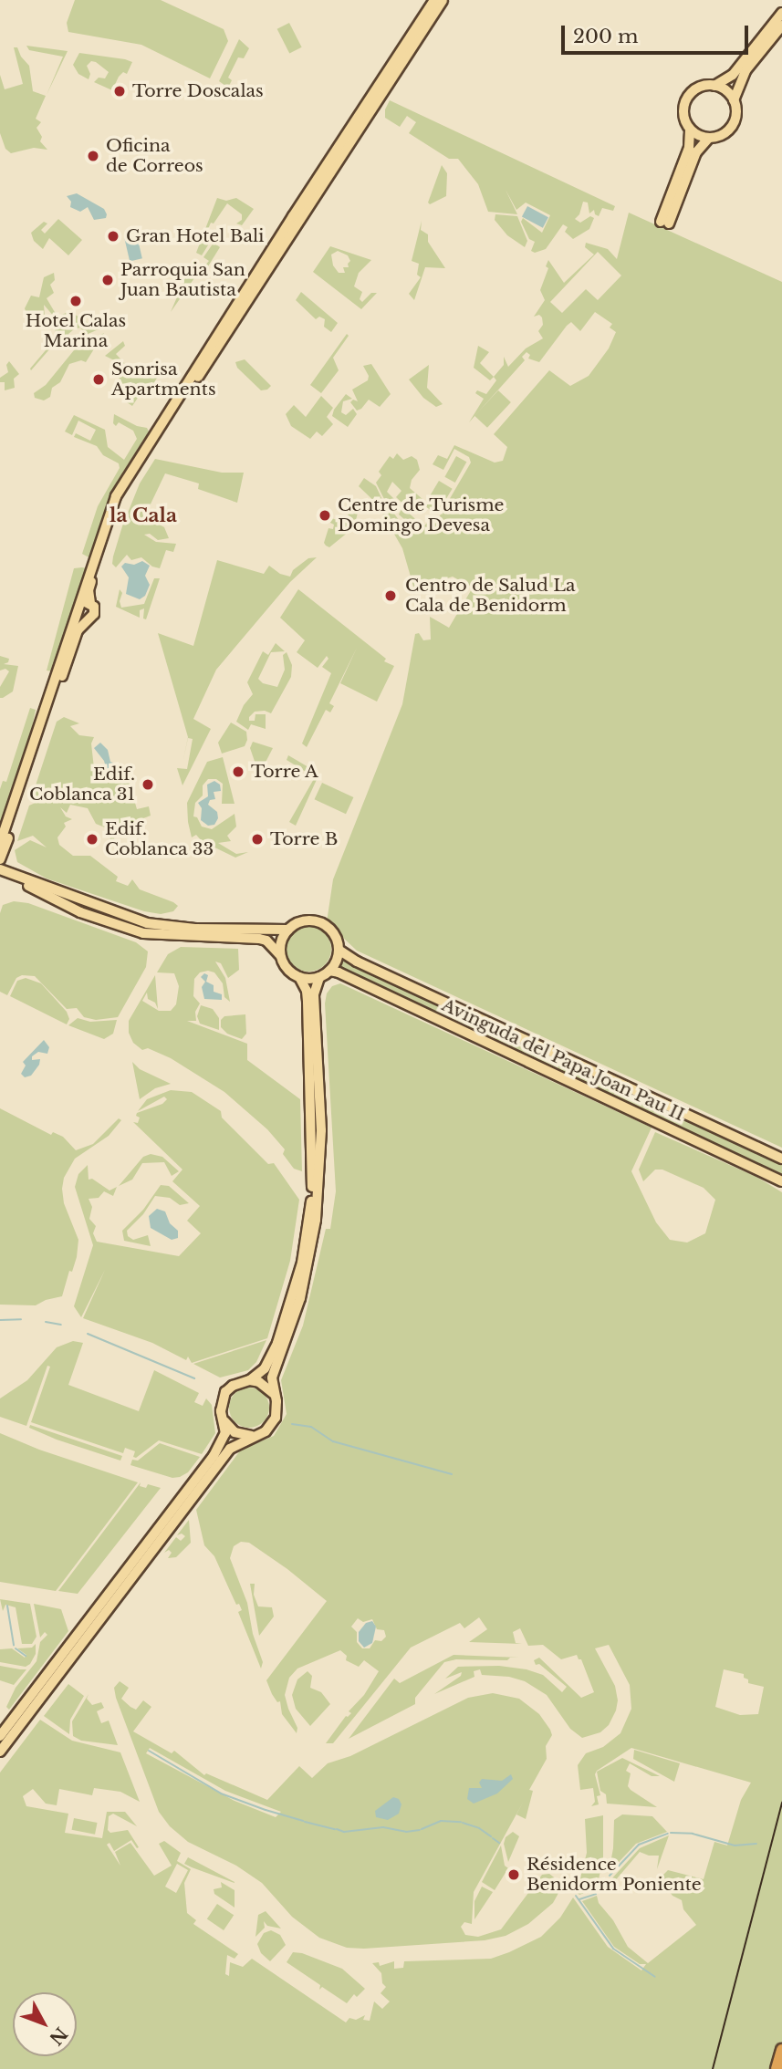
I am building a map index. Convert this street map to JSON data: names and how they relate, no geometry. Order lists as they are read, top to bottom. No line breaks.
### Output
{"streets":{"main road":["Avinguda del Papa Joan Pau II"]},"districts":["la Cala"],"places":["Torre Doscalas","Oficina de Correos","Gran Hotel Bali","Parroquia San Juan Bautista","Hotel Calas Marina","Sonrisa Apartments","Centre de Turisme Domingo Devesa","Centro de Salud La Cala de Benidorm","Torre A","Edif. Coblanca 31","Edif. Coblanca 33","Torre B","Résidence Benidorm Poniente"],"scale_bar":"200 m","north":"bottom right"}
